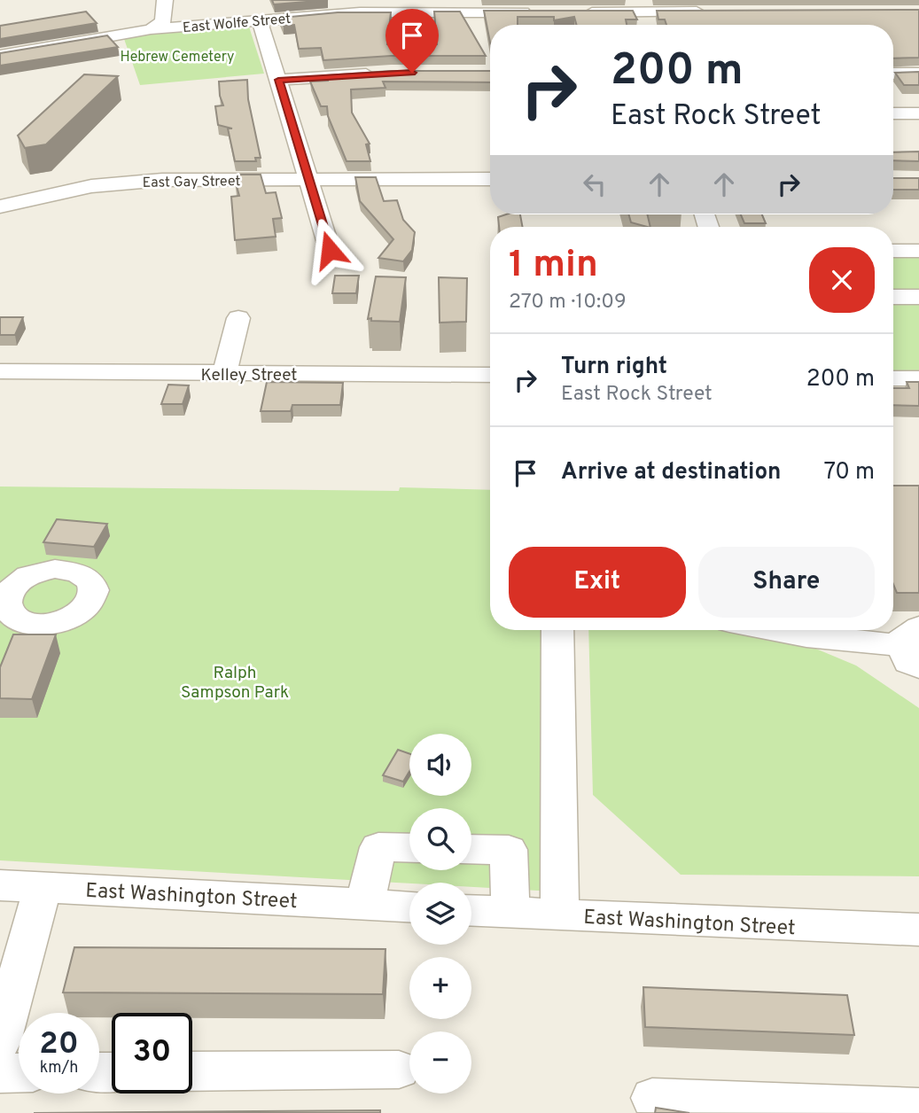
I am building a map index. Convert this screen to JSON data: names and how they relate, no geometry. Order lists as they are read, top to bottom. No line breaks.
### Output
{"streets":{"street":["East Wolfe Street","East Gay Street","Kelley Street","East Washington Street"]},"parks":["Hebrew Cemetery","Ralph Sampson Park"],"page":{"turn":["200 m","East Rock Street"],"heading":["1 min","270 m · 10:09"],"list":[{"name":"Turn right","note":"East Rock Street","value":"200 m"},{"name":"Arrive at destination","value":"70 m"}],"buttons":["Exit","Share"],"map_buttons":["+","−"],"speed":"20 km/h","limit":"30"}}
